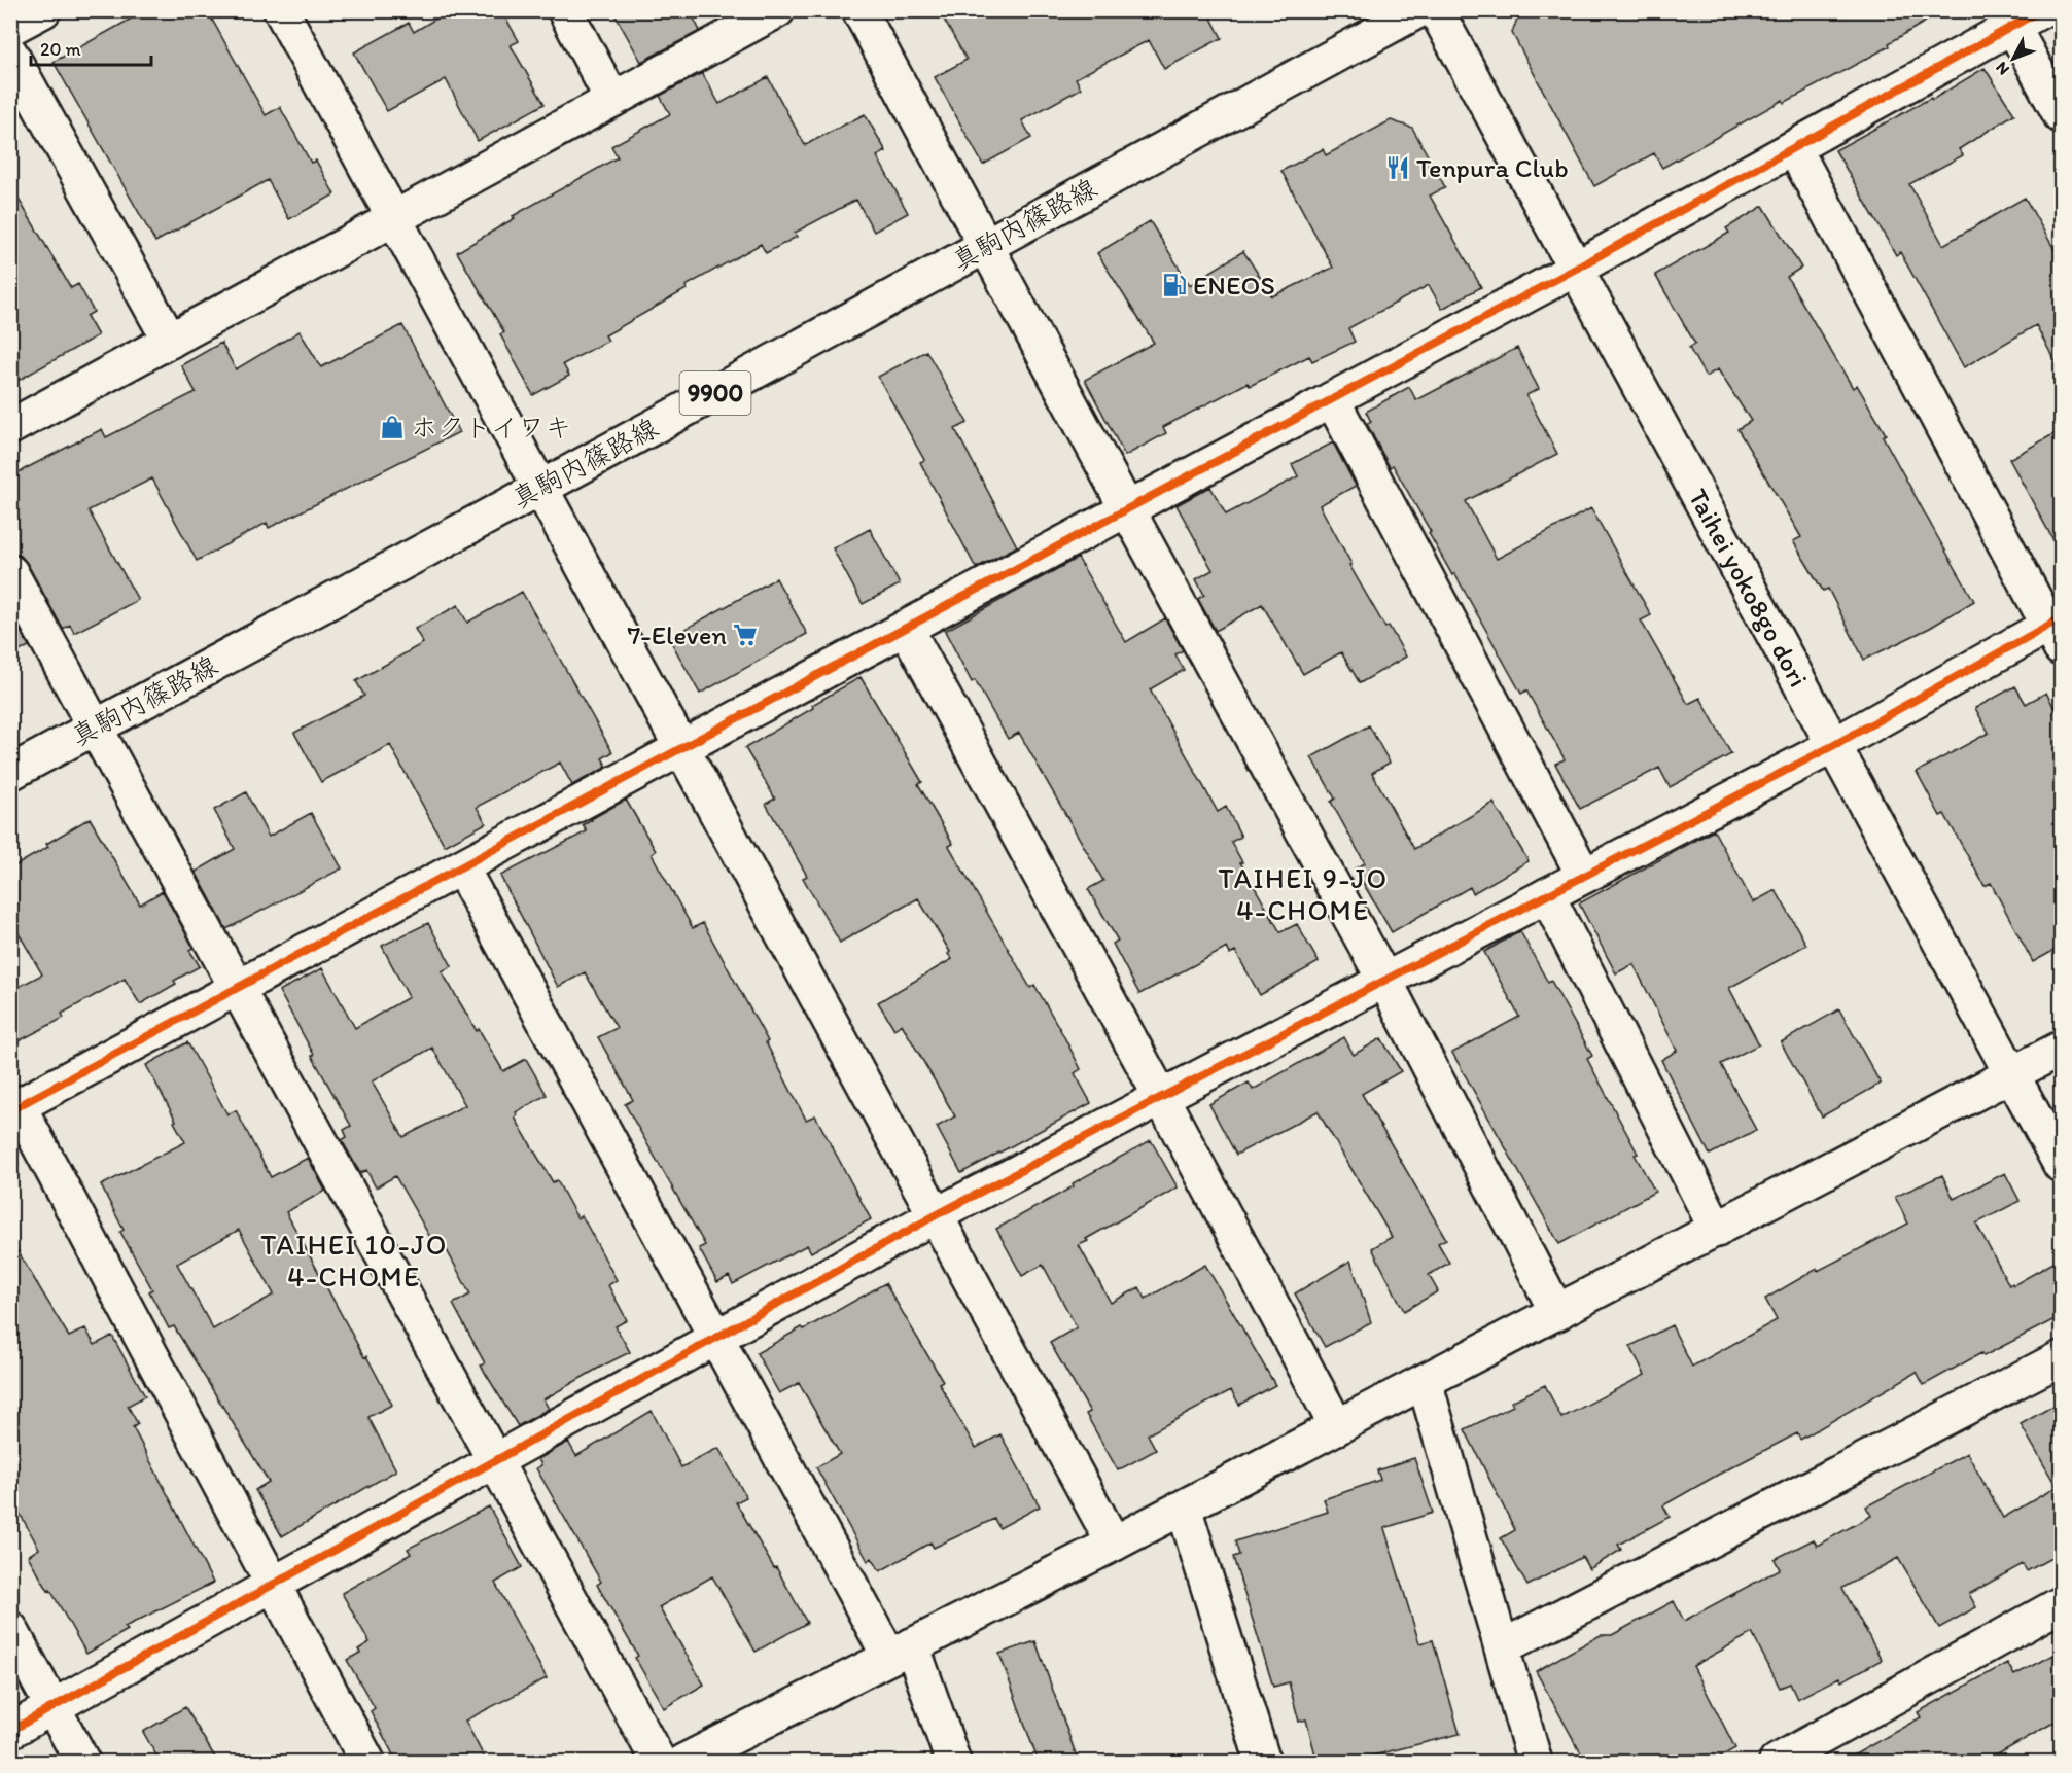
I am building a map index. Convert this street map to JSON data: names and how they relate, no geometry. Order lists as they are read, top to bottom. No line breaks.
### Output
{"streets":{"street":["真駒内篠路線","9900","Taihei yoko8go dori"]},"districts":["TAIHEI 9-JO 4-CHOME","TAIHEI 10-JO 4-CHOME"],"places":{"restaurant":["Tenpura Club"],"fuel station":["ENEOS"],"shop":["ホクトイワキ"],"supermarket":["7-Eleven"]},"scale_bar":"20 m","north":"bottom left"}
